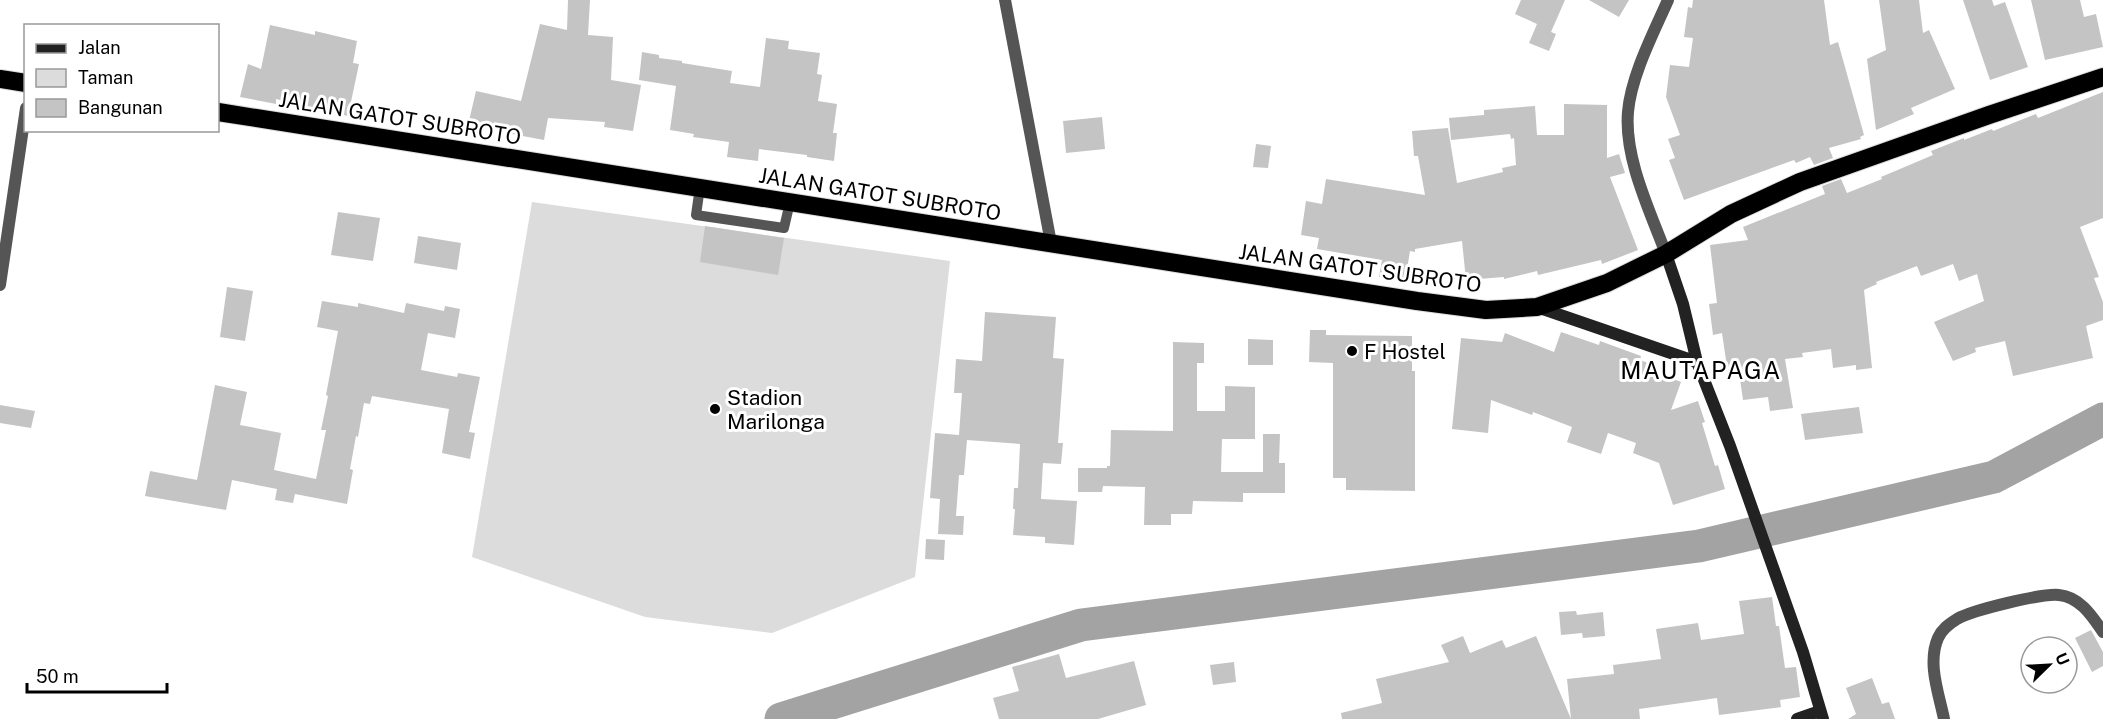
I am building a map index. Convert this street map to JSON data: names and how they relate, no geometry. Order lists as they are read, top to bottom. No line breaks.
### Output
{"streets":{"highway":["JALAN GATOT SUBROTO"]},"districts":["MAUTAPAGA"],"places":["F Hostel","Stadion Marilonga"],"legend":["Jalan","Taman","Bangunan"],"scale_bar":"50 m","north":"top right"}
